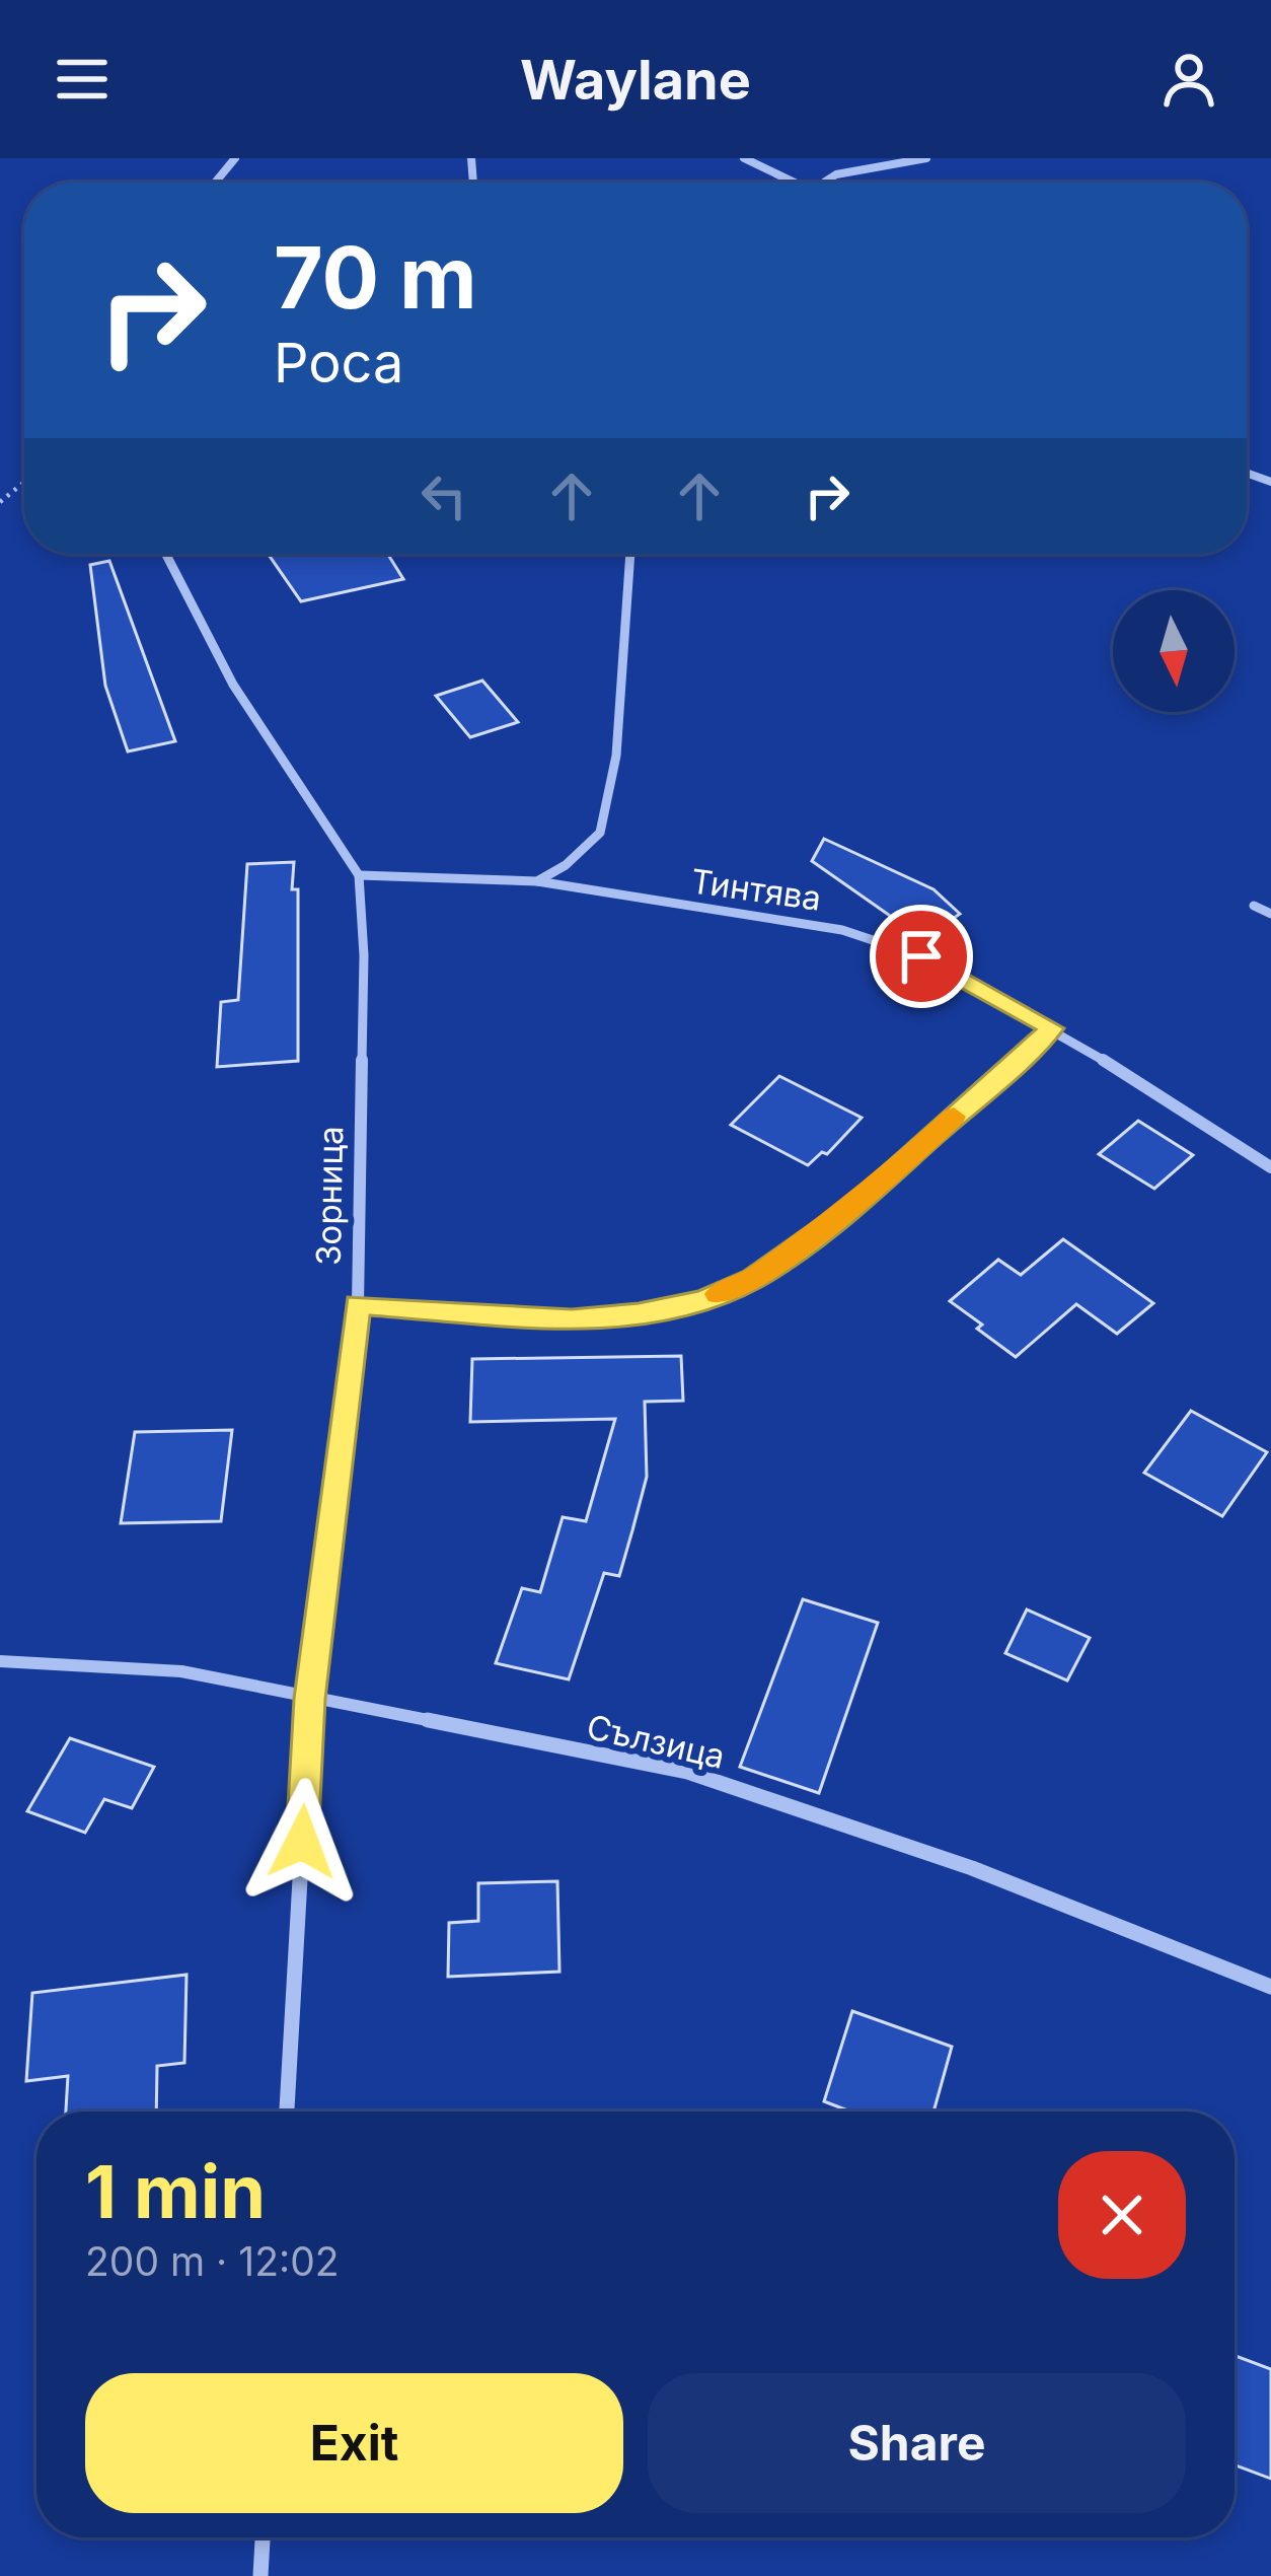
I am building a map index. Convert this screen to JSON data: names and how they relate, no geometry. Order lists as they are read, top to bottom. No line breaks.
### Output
{"streets":{"street":["Тинтява","Зорница","Сълзица"]},"crossings":[["Тинтява","Зорница"],["Зорница","Сълзица"]],"north":"bottom","page":{"header":"Waylane","turn":["70 m","Роса"],"heading":["1 min","200 m · 12:02"],"buttons":["Exit","Share"]}}
